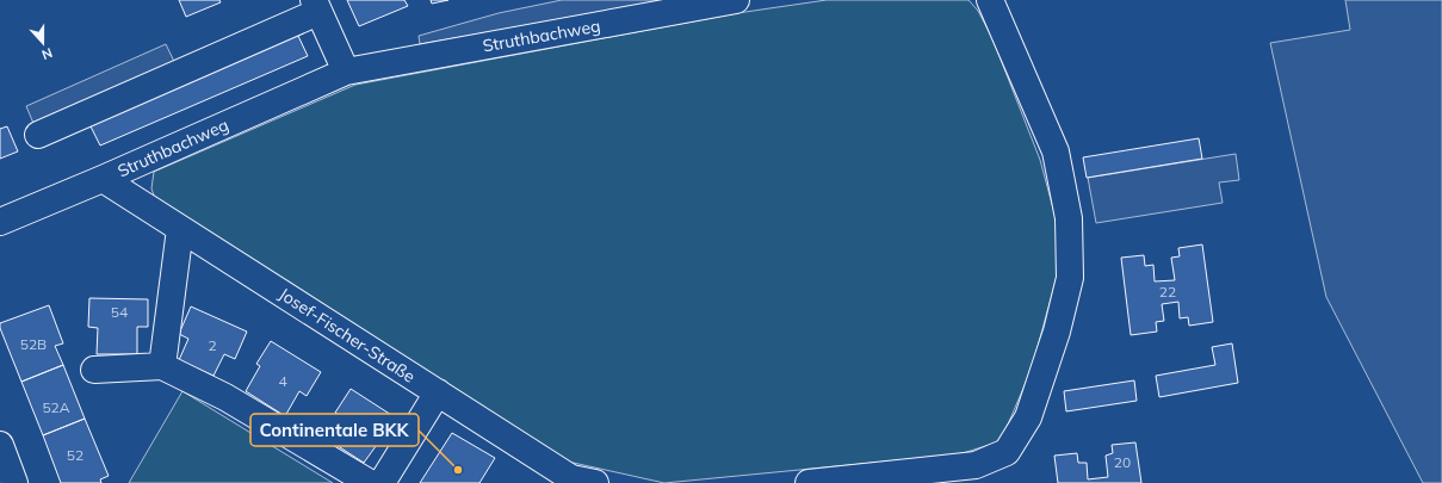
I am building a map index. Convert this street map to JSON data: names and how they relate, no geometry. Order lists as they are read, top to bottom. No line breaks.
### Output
{"streets":{"street":["Struthbachweg","Josef-Fischer-Straße"]},"crossings":[["Struthbachweg","Josef-Fischer-Straße"]],"places":["Continentale BKK"],"house_numbers":["22","54","52B","2","4","52A","52","20"],"north":"bottom"}
